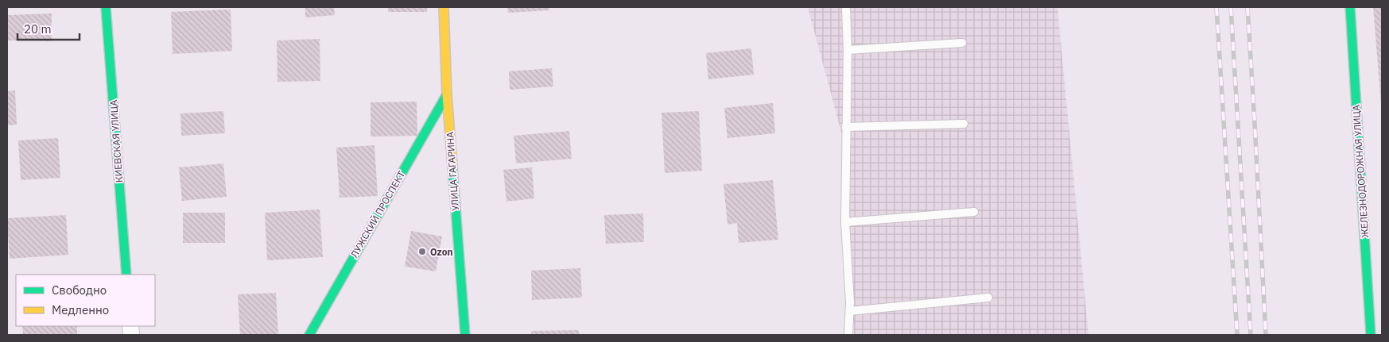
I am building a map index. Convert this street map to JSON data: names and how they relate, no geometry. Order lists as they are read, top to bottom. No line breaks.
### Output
{"streets":{"street":["КИЕВСКАЯ УЛИЦА","УЛИЦА ГАГАРИНА","ЖЕЛЕЗНОДОРОЖНАЯ УЛИЦА","ЛУЖСКИЙ ПРОСПЕКТ"]},"crossings":[["УЛИЦА ГАГАРИНА","ЛУЖСКИЙ ПРОСПЕКТ"]],"places":["Ozon"],"legend":["Свободно","Медленно"],"scale_bar":"20 m"}
